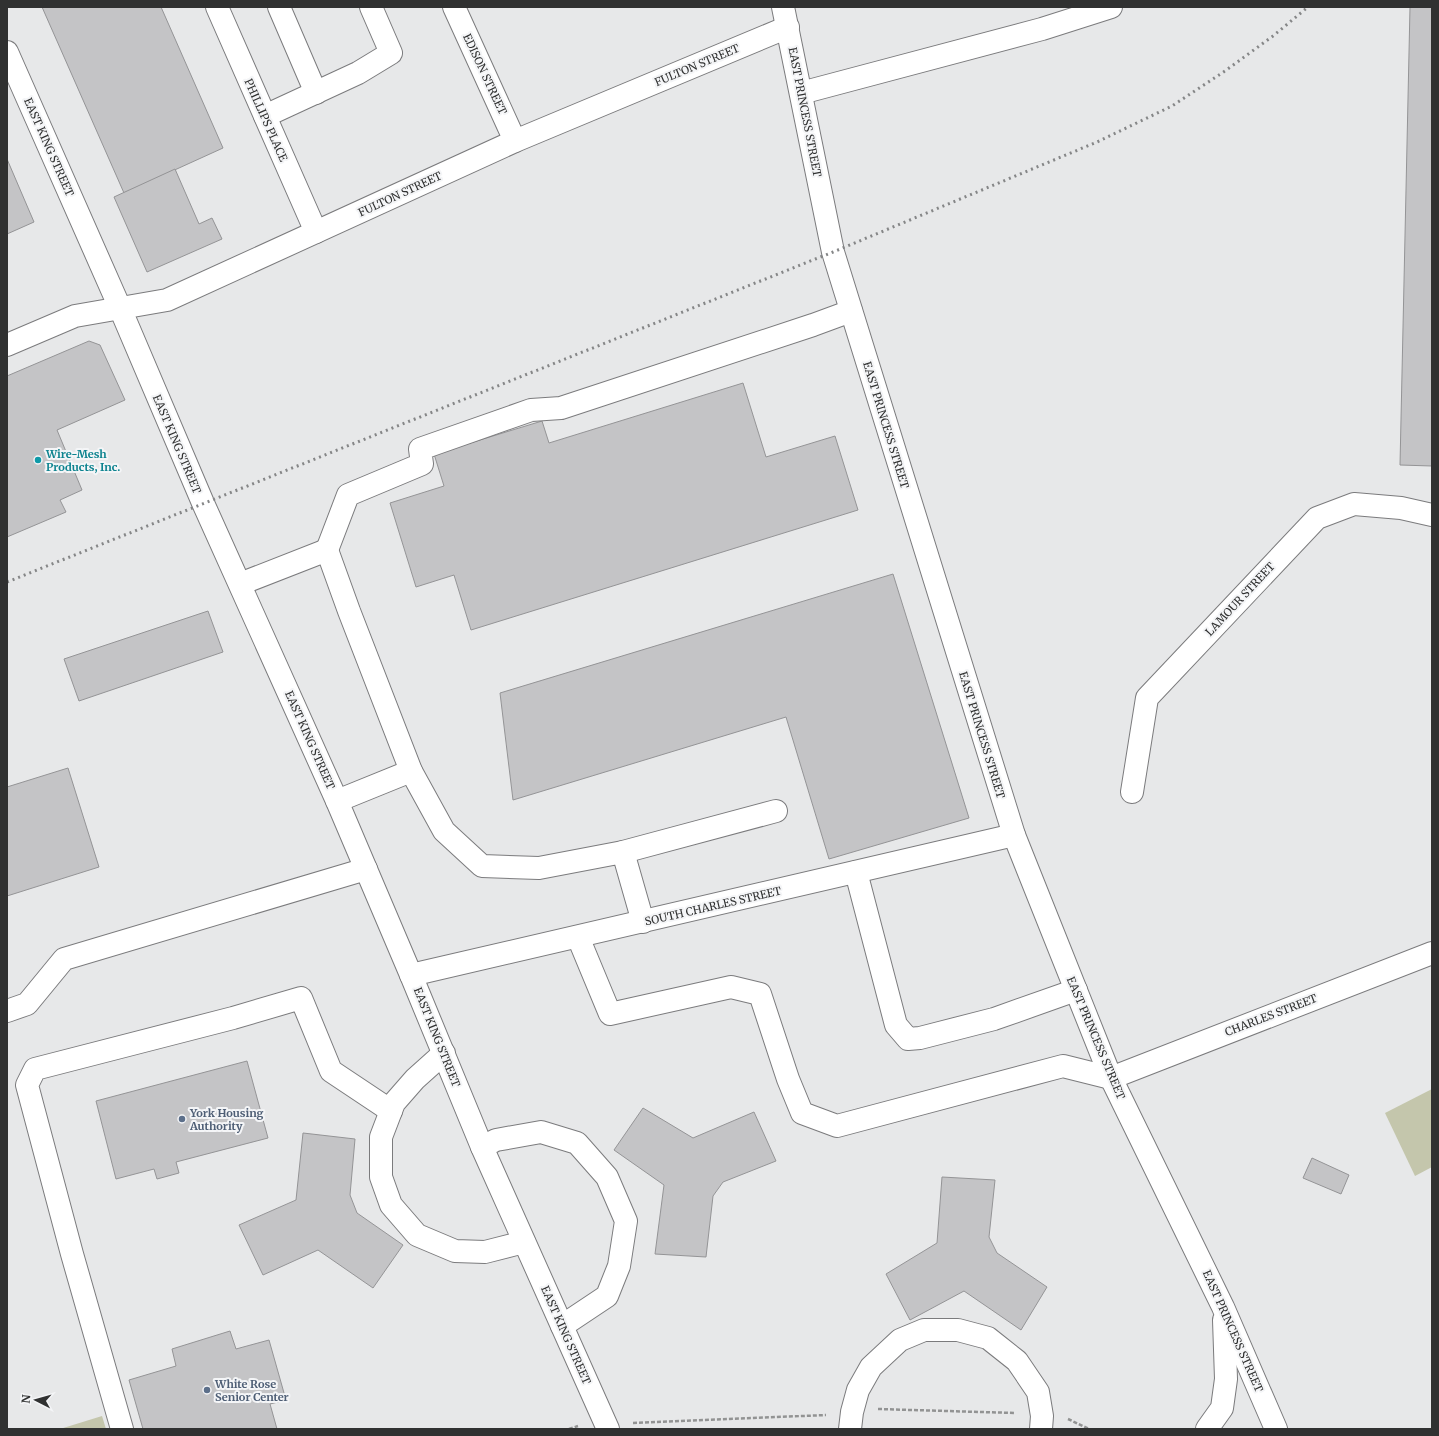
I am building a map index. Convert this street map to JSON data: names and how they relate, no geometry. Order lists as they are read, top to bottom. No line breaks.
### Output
{"streets":{"street":["FULTON STREET","EDISON STREET","EAST PRINCESS STREET","PHILLIPS PLACE","EAST KING STREET","LAMOUR STREET","SOUTH CHARLES STREET","CHARLES STREET"]},"crossings":[["FULTON STREET","EDISON STREET"],["FULTON STREET","EAST PRINCESS STREET"],["FULTON STREET","PHILLIPS PLACE"],["FULTON STREET","EAST KING STREET"],["EAST PRINCESS STREET","SOUTH CHARLES STREET"],["EAST PRINCESS STREET","CHARLES STREET"],["EAST KING STREET","SOUTH CHARLES STREET"]],"places":["Wire-Mesh Products, Inc.","York Housing Authority","White Rose Senior Center"],"north":"left"}
